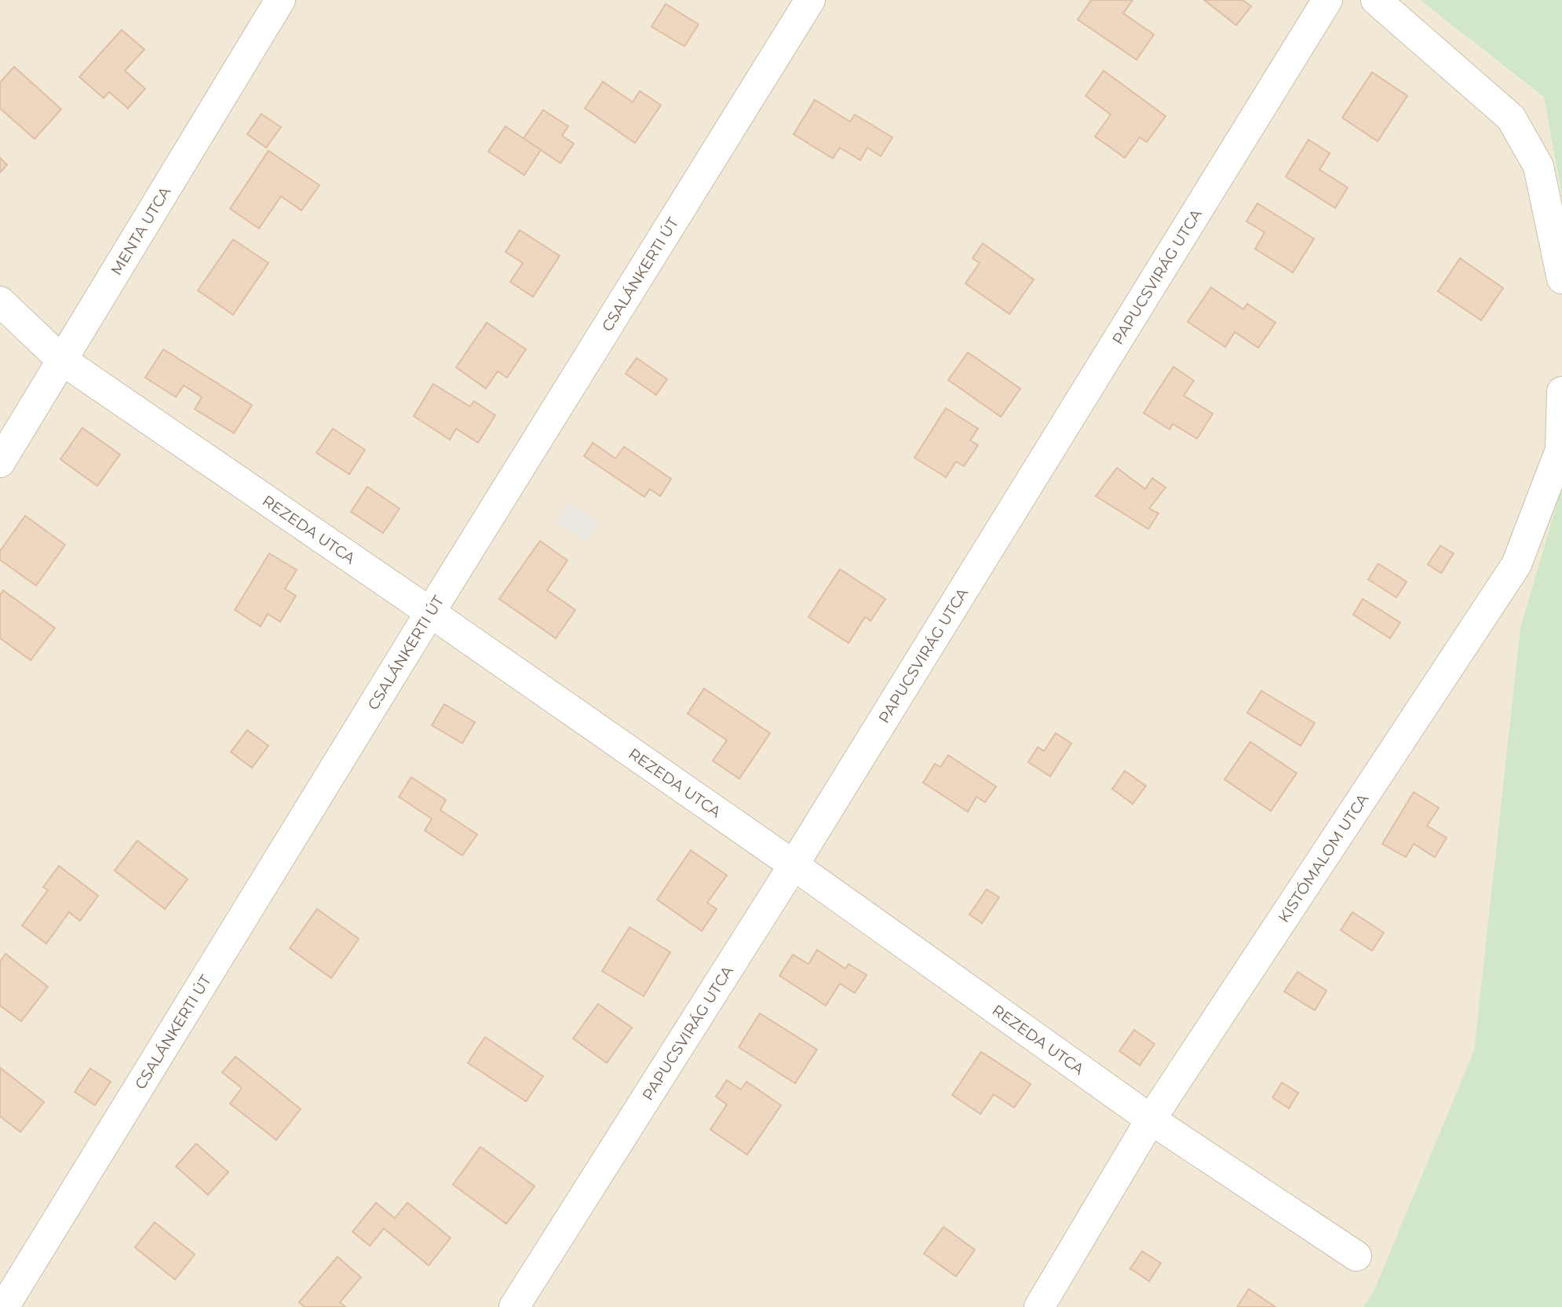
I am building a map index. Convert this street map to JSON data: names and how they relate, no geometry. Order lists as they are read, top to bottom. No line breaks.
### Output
{"streets":{"street":["MENTA UTCA","CSALÁNKERTI ÚT","PAPUCSVIRÁG UTCA","REZEDA UTCA","KISTÓMALOM UTCA"]},"crossings":[["MENTA UTCA","REZEDA UTCA"],["CSALÁNKERTI ÚT","REZEDA UTCA"],["PAPUCSVIRÁG UTCA","REZEDA UTCA"],["REZEDA UTCA","KISTÓMALOM UTCA"]]}
